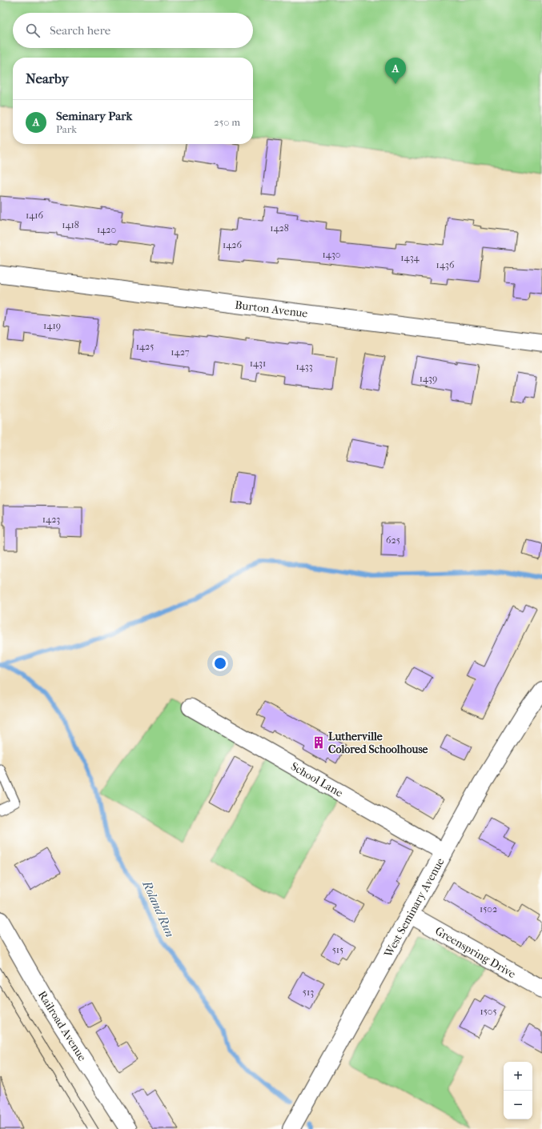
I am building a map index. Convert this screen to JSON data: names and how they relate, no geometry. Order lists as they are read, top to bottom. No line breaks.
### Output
{"streets":{"main road":["West Seminary Avenue"],"street":["Burton Avenue","School Lane","Greenspring Drive","Railroad Avenue"]},"crossings":[["School Lane","West Seminary Avenue"],["West Seminary Avenue","Greenspring Drive"]],"water":["Roland Run"],"places":{"building":["Lutherville Colored Schoolhouse"]},"house_numbers":["1416","1418","1428","1420","1426","1430","1434","1436","1419","1425","1427","1431","1433","1439","1423","625","1502","515","513","1505"],"page":{"search":"Search here","pins":"A","heading":"Nearby","list":[{"mark":"A","name":"Seminary Park","note":"Park","value":"250 m"}],"map_buttons":["+","−"]}}
